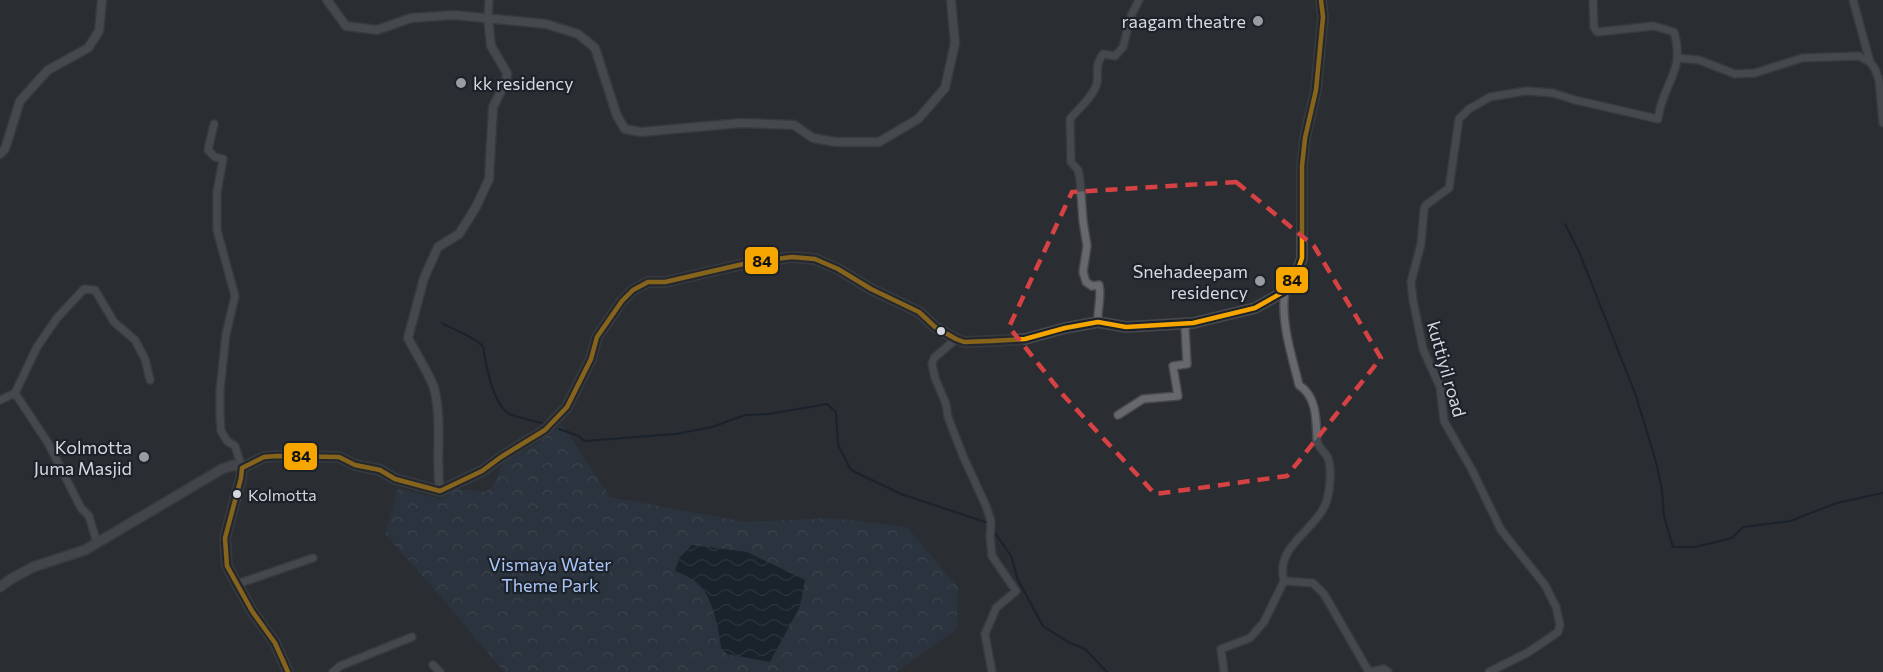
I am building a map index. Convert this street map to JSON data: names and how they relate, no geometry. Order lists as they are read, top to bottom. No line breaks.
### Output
{"streets":{"street":["kuttiyil road"]},"parks":["Vismaya Water Theme Park"],"places":["raagam theatre","kk residency","Snehadeepam residency","Kolmotta Juma Masjid","Kolmotta"],"lines":["transit line 84"]}
